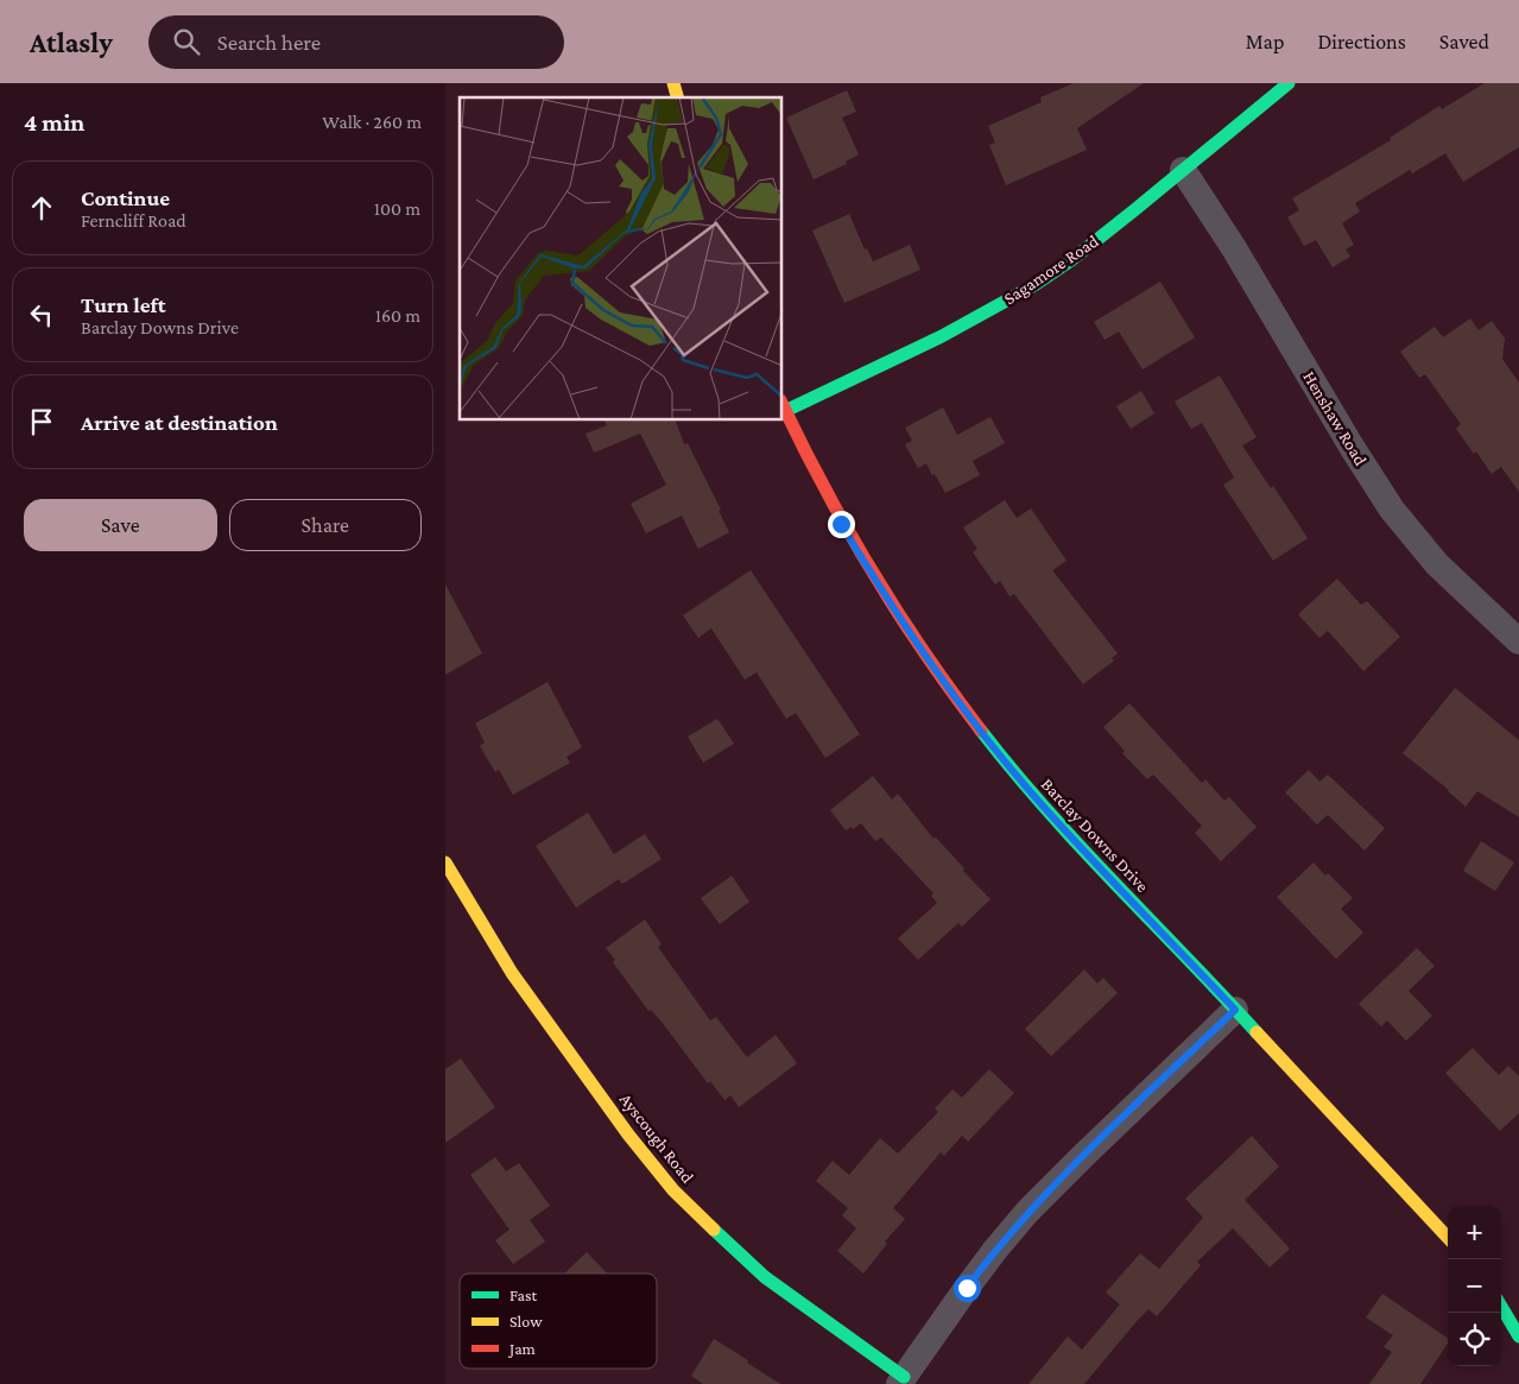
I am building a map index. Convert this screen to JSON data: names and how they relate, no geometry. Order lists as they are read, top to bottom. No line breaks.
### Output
{"streets":{"street":["Sagamore Road","Henshaw Road","Barclay Downs Drive","Ayscough Road"]},"crossings":[["Sagamore Road","Henshaw Road"],["Sagamore Road","Barclay Downs Drive"]],"legend":["Fast","Slow","Jam"],"page":{"header":"Atlasly","search":"Search here","nav":["Map","Directions","Saved"],"heading":["4 min","Walk · 260 m"],"list":[["Continue","Ferncliff Road","100 m"],["Turn left","Barclay Downs Drive","160 m"],"Arrive at destination"],"buttons":["Save","Share"],"map_buttons":["+","−"]}}
